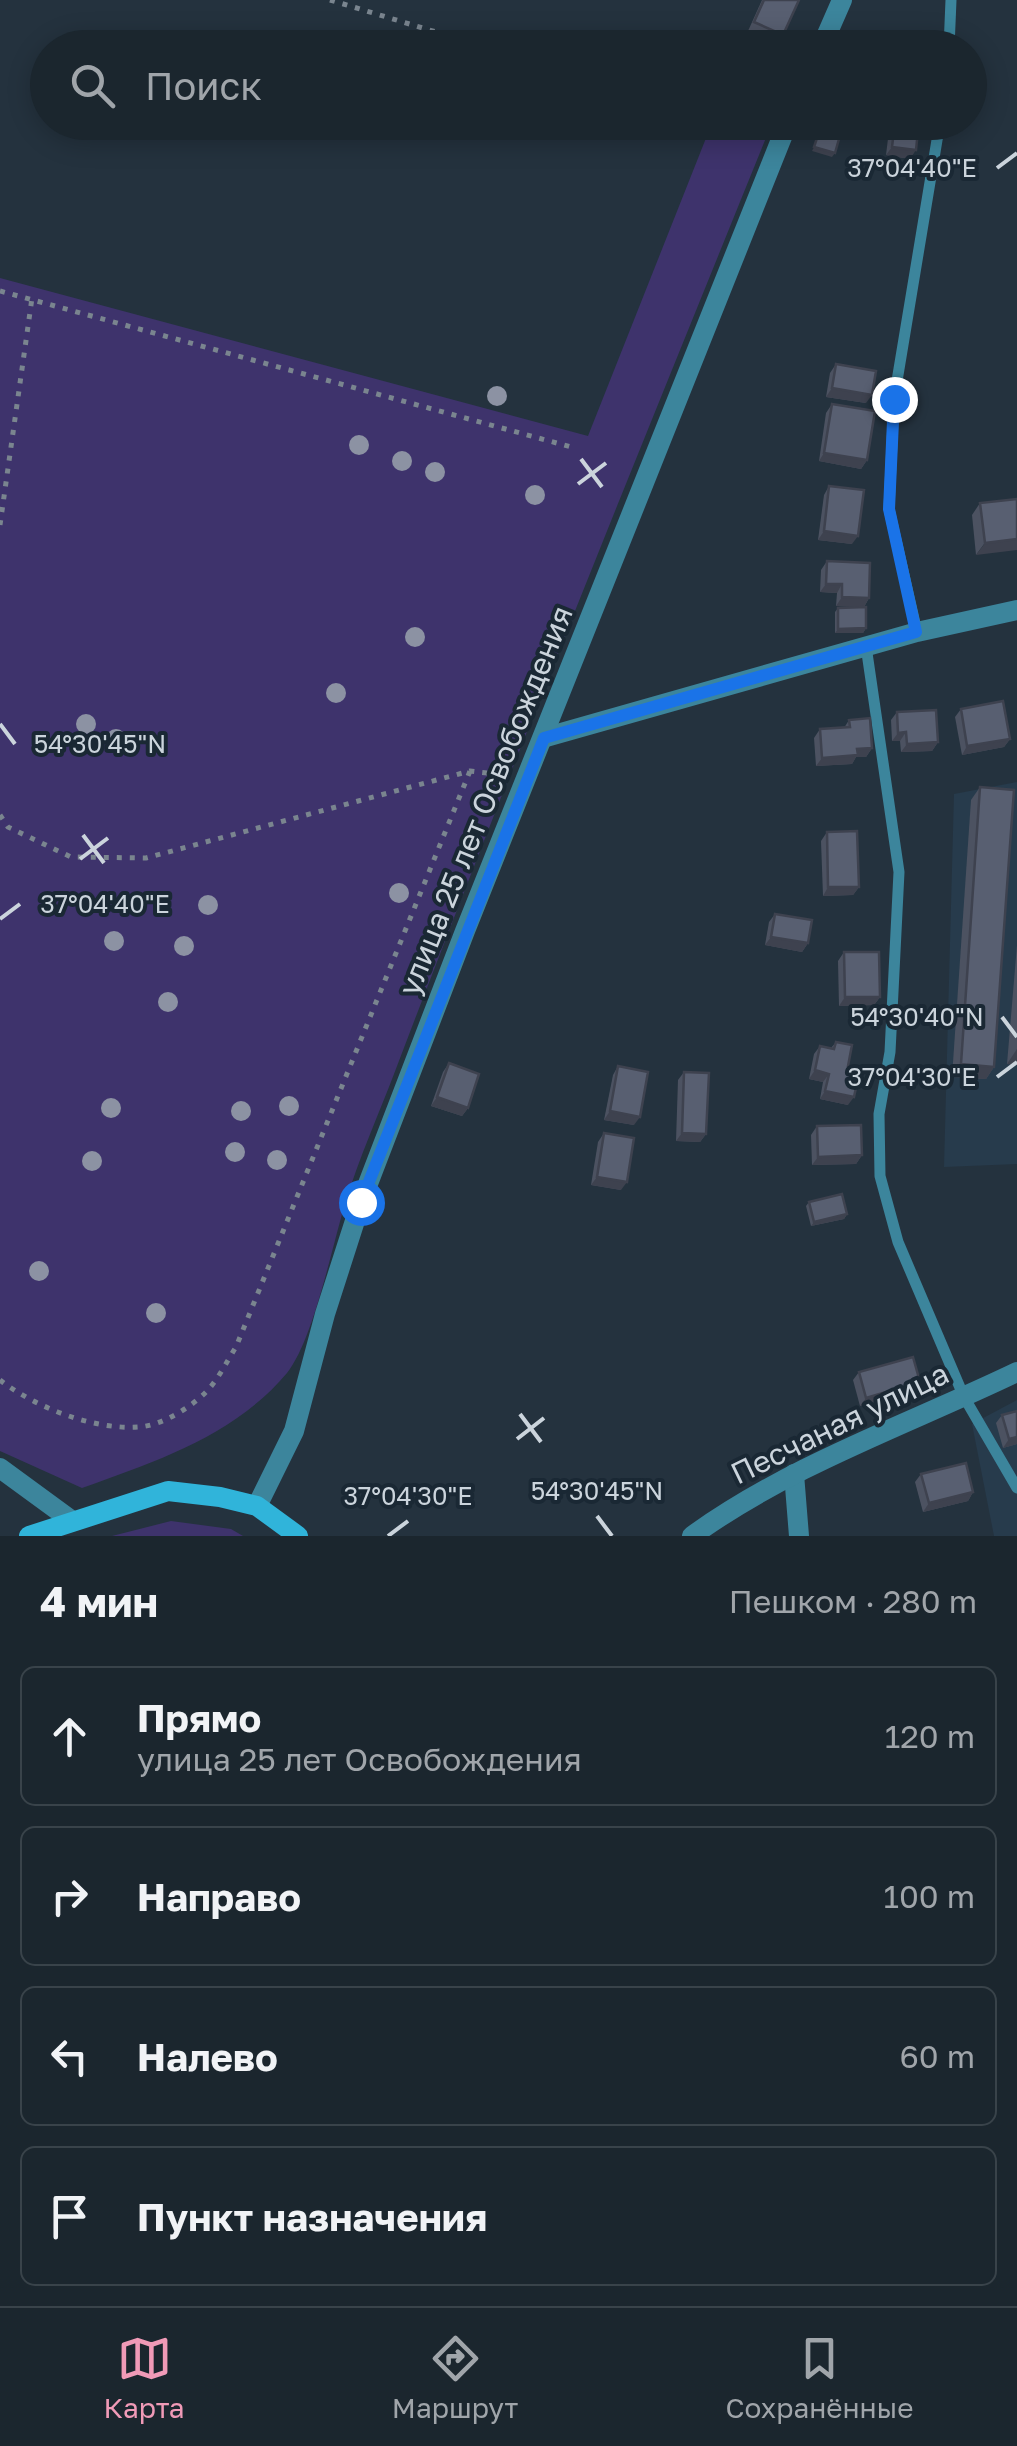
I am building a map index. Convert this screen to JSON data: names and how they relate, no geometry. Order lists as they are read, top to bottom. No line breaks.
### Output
{"streets":{"street":["улица 25 лет Освобождения","Песчаная улица"]},"page":{"search":"Поиск","heading":["4 мин","Пешком · 280 m"],"list":[["Прямо","улица 25 лет Освобождения","120 m"],["Направо","100 m"],["Налево","60 m"],"Пункт назначения"],"nav":["Карта","Маршрут","Сохранённые"]},"coordinates":["37°04'40\"E","54°30'45\"N","54°30'40\"N","37°04'30\"E"]}
